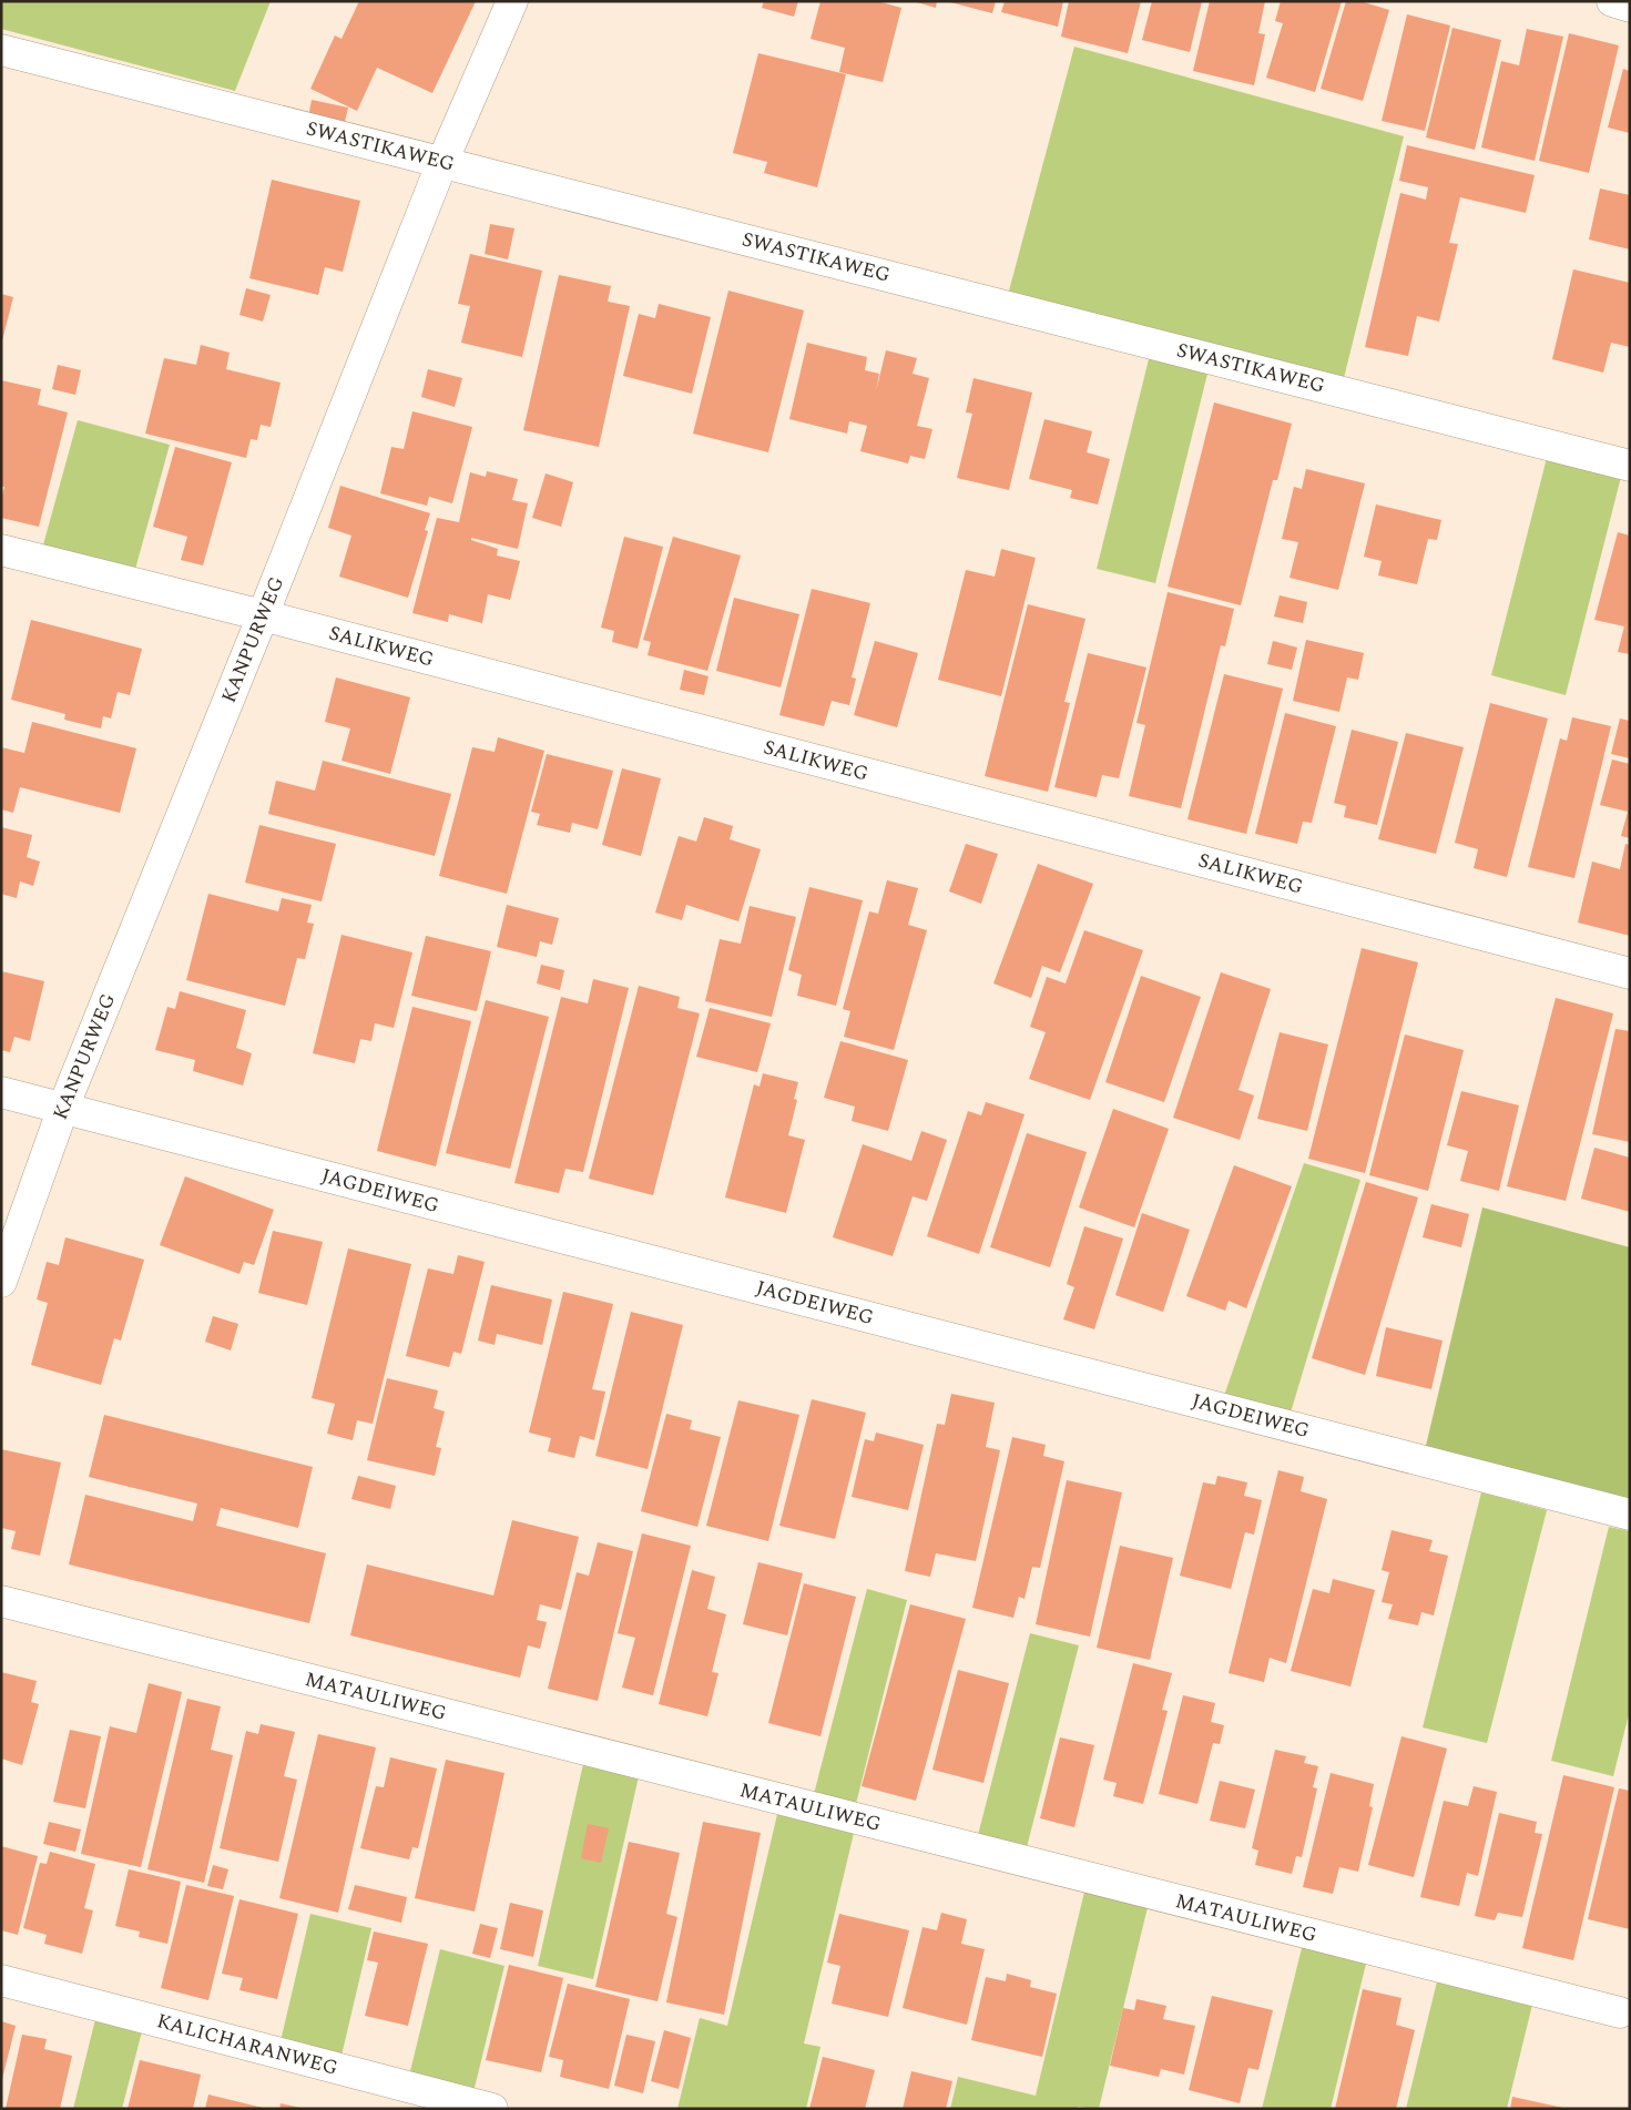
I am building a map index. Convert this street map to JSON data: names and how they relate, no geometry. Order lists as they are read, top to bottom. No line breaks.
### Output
{"streets":{"street":["SWASTIKAWEG","KANPURWEG","SALIKWEG","JAGDEIWEG","MATAULIWEG","KALICHARANWEG"]},"crossings":[["SWASTIKAWEG","KANPURWEG"],["KANPURWEG","SALIKWEG"],["KANPURWEG","JAGDEIWEG"]]}
